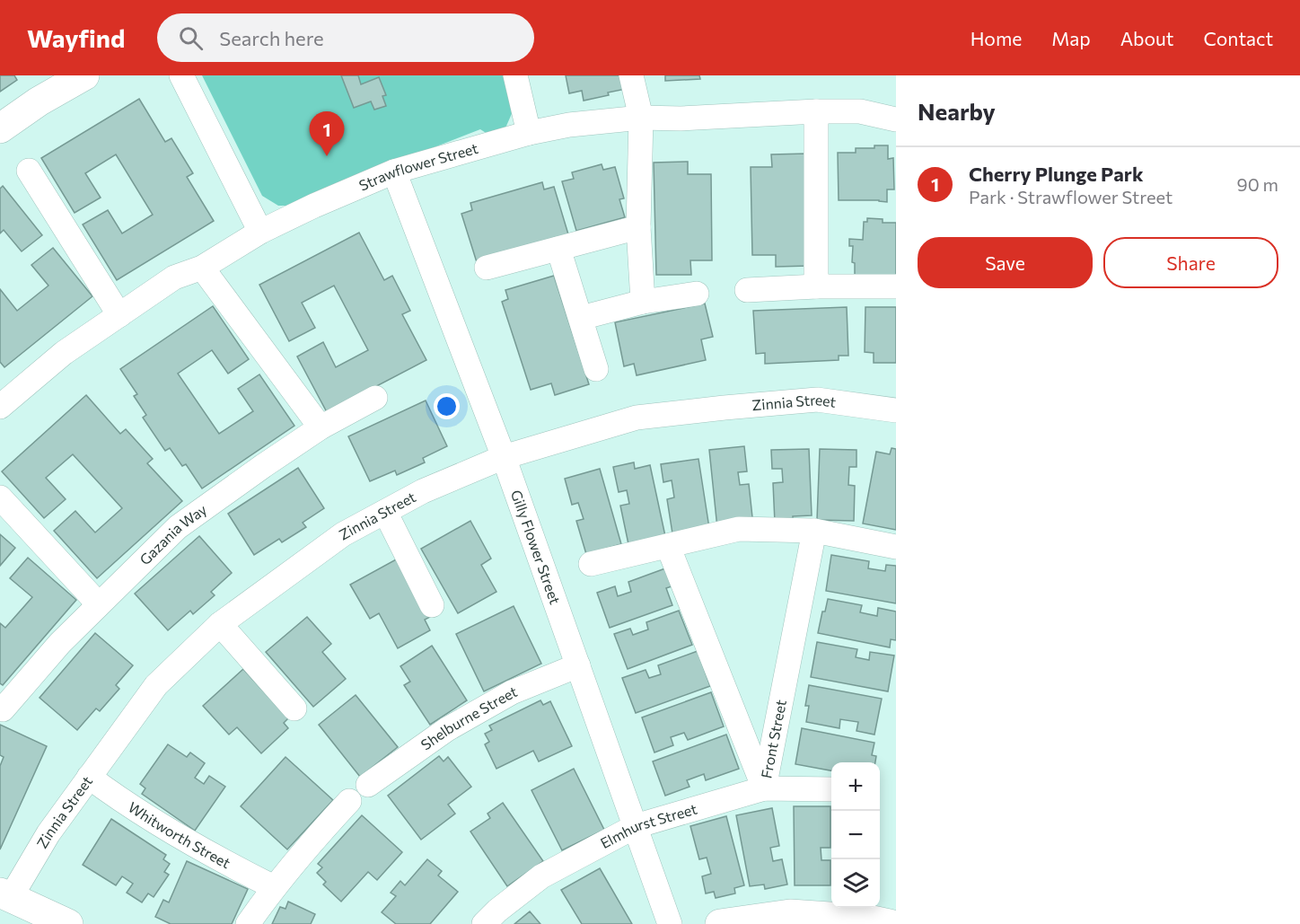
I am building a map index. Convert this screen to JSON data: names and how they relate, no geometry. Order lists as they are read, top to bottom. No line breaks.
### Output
{"streets":{"street":["Strawflower Street","Zinnia Street","Gazania Way","Gilly Flower Street","Shelburne Street","Front Street","Elmhurst Street","Whitworth Street"]},"crossings":[["Strawflower Street","Gilly Flower Street"],["Zinnia Street","Gilly Flower Street"],["Zinnia Street","Whitworth Street"],["Gilly Flower Street","Shelburne Street"],["Gilly Flower Street","Elmhurst Street"],["Front Street","Elmhurst Street"]],"page":{"header":"Wayfind","search":"Search here","nav":["Home","Map","About","Contact"],"heading":"Nearby","pins":"1","list":[{"mark":"1","name":"Cherry Plunge Park","note":"Park · Strawflower Street","value":"90 m"}],"buttons":["Save","Share"],"map_buttons":["+","−"]}}
